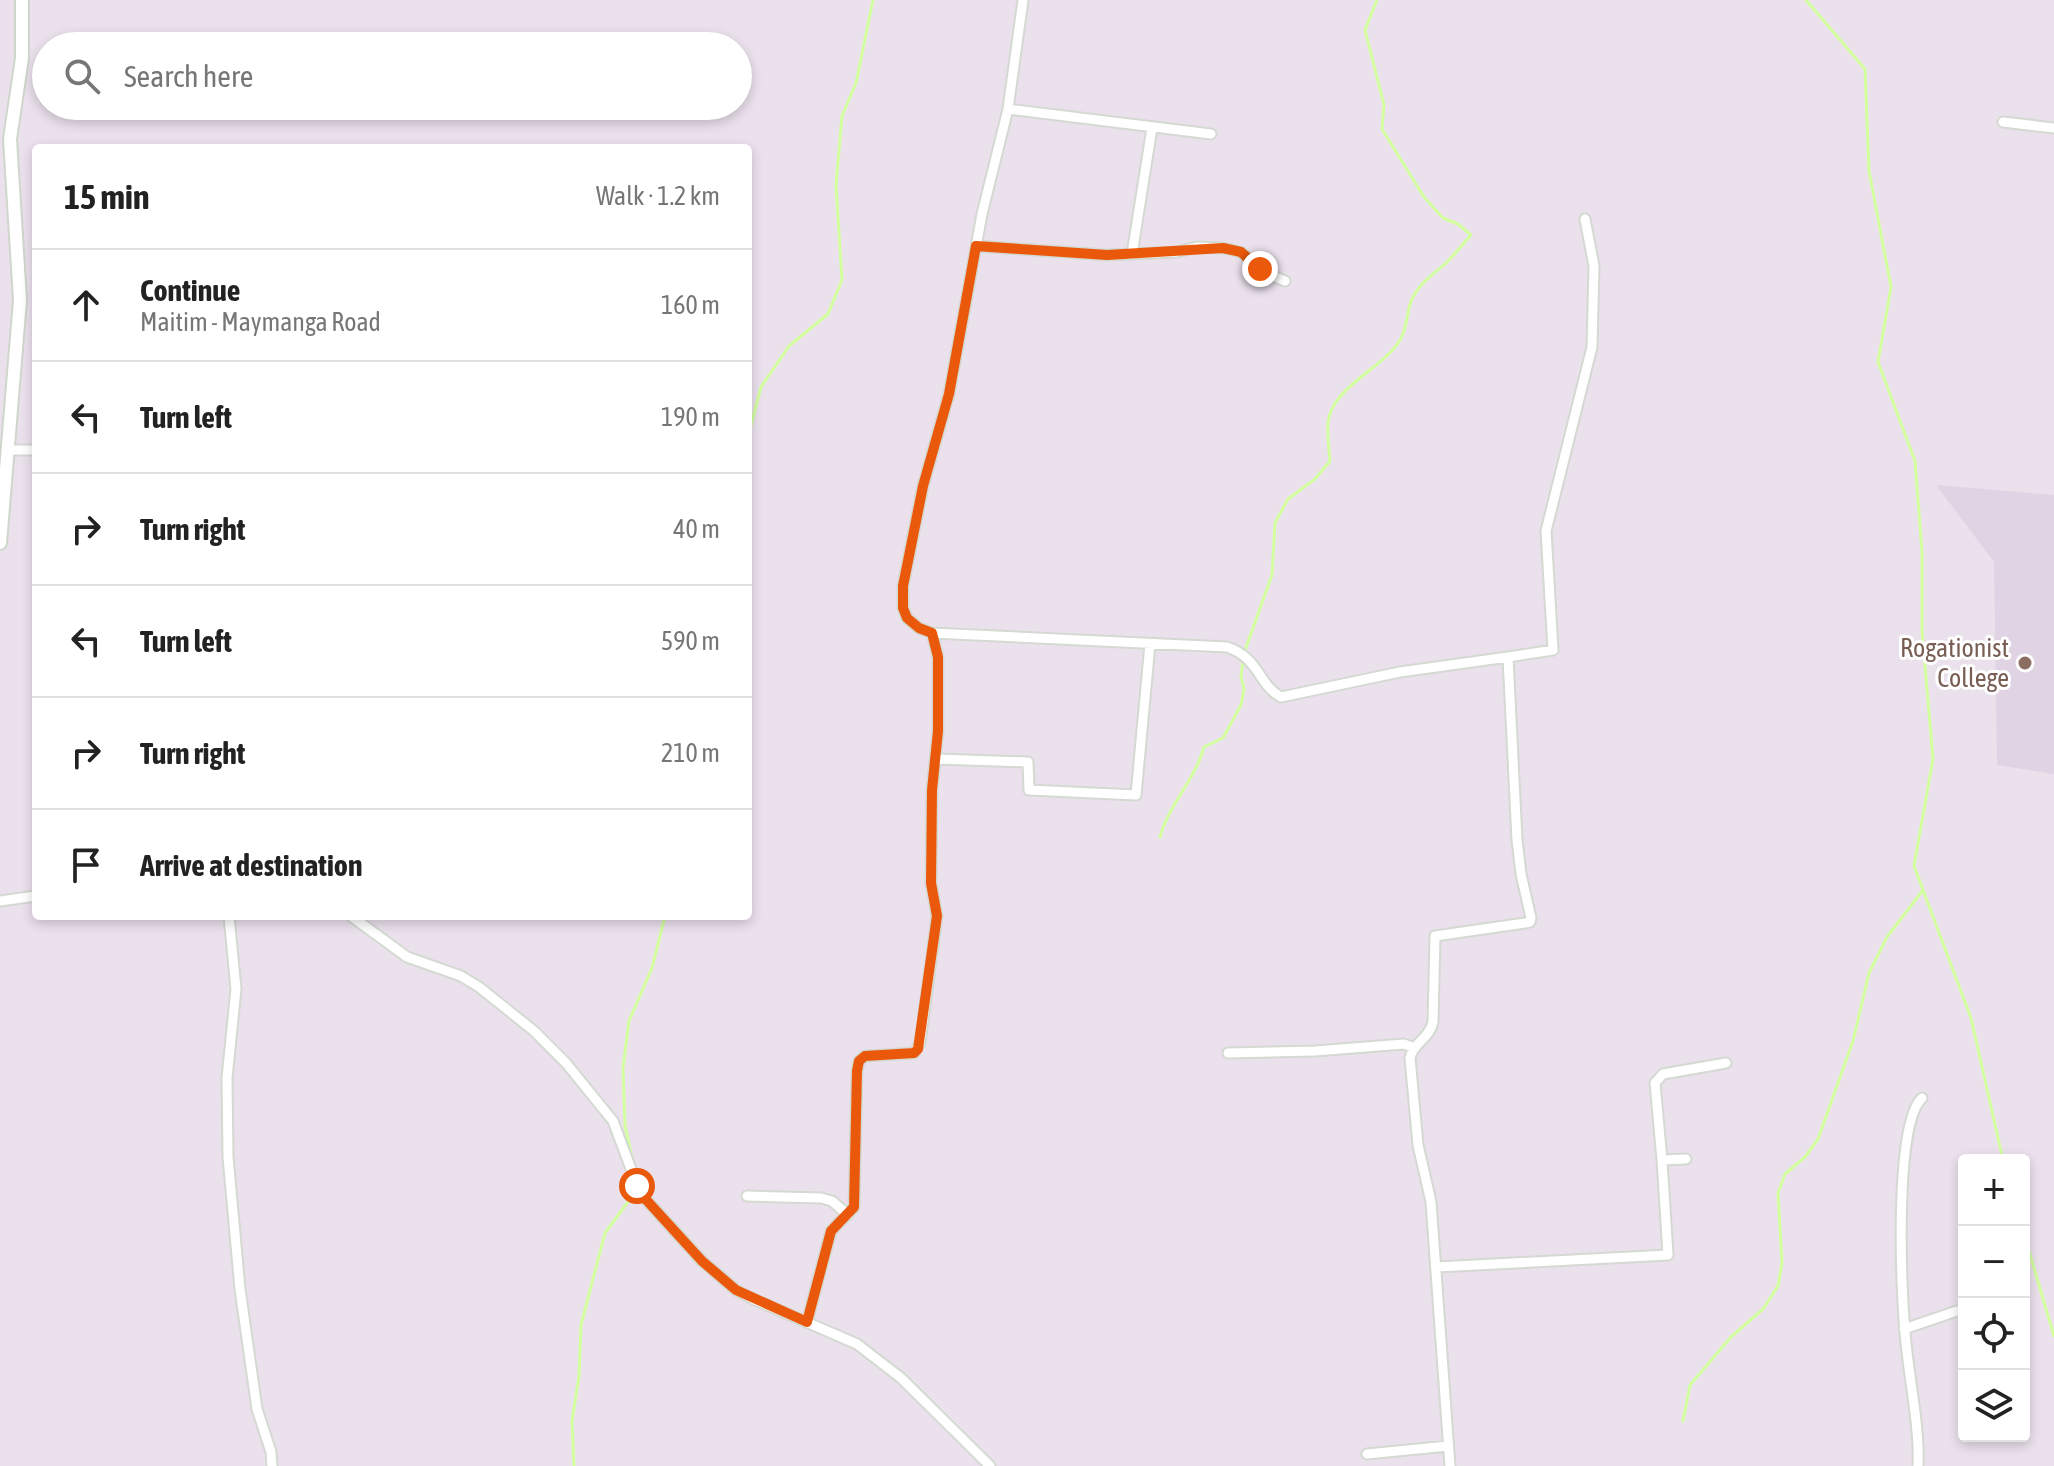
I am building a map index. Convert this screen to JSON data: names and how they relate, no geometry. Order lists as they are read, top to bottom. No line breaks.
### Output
{"places":["Rogationist College"],"page":{"search":"Search here","heading":["15 min","Walk · 1.2 km"],"list":[["Continue","Maitim - Maymanga Road","160 m"],["Turn left","190 m"],["Turn right","40 m"],["Turn left","590 m"],["Turn right","210 m"],"Arrive at destination"],"map_buttons":["+","−"]}}
